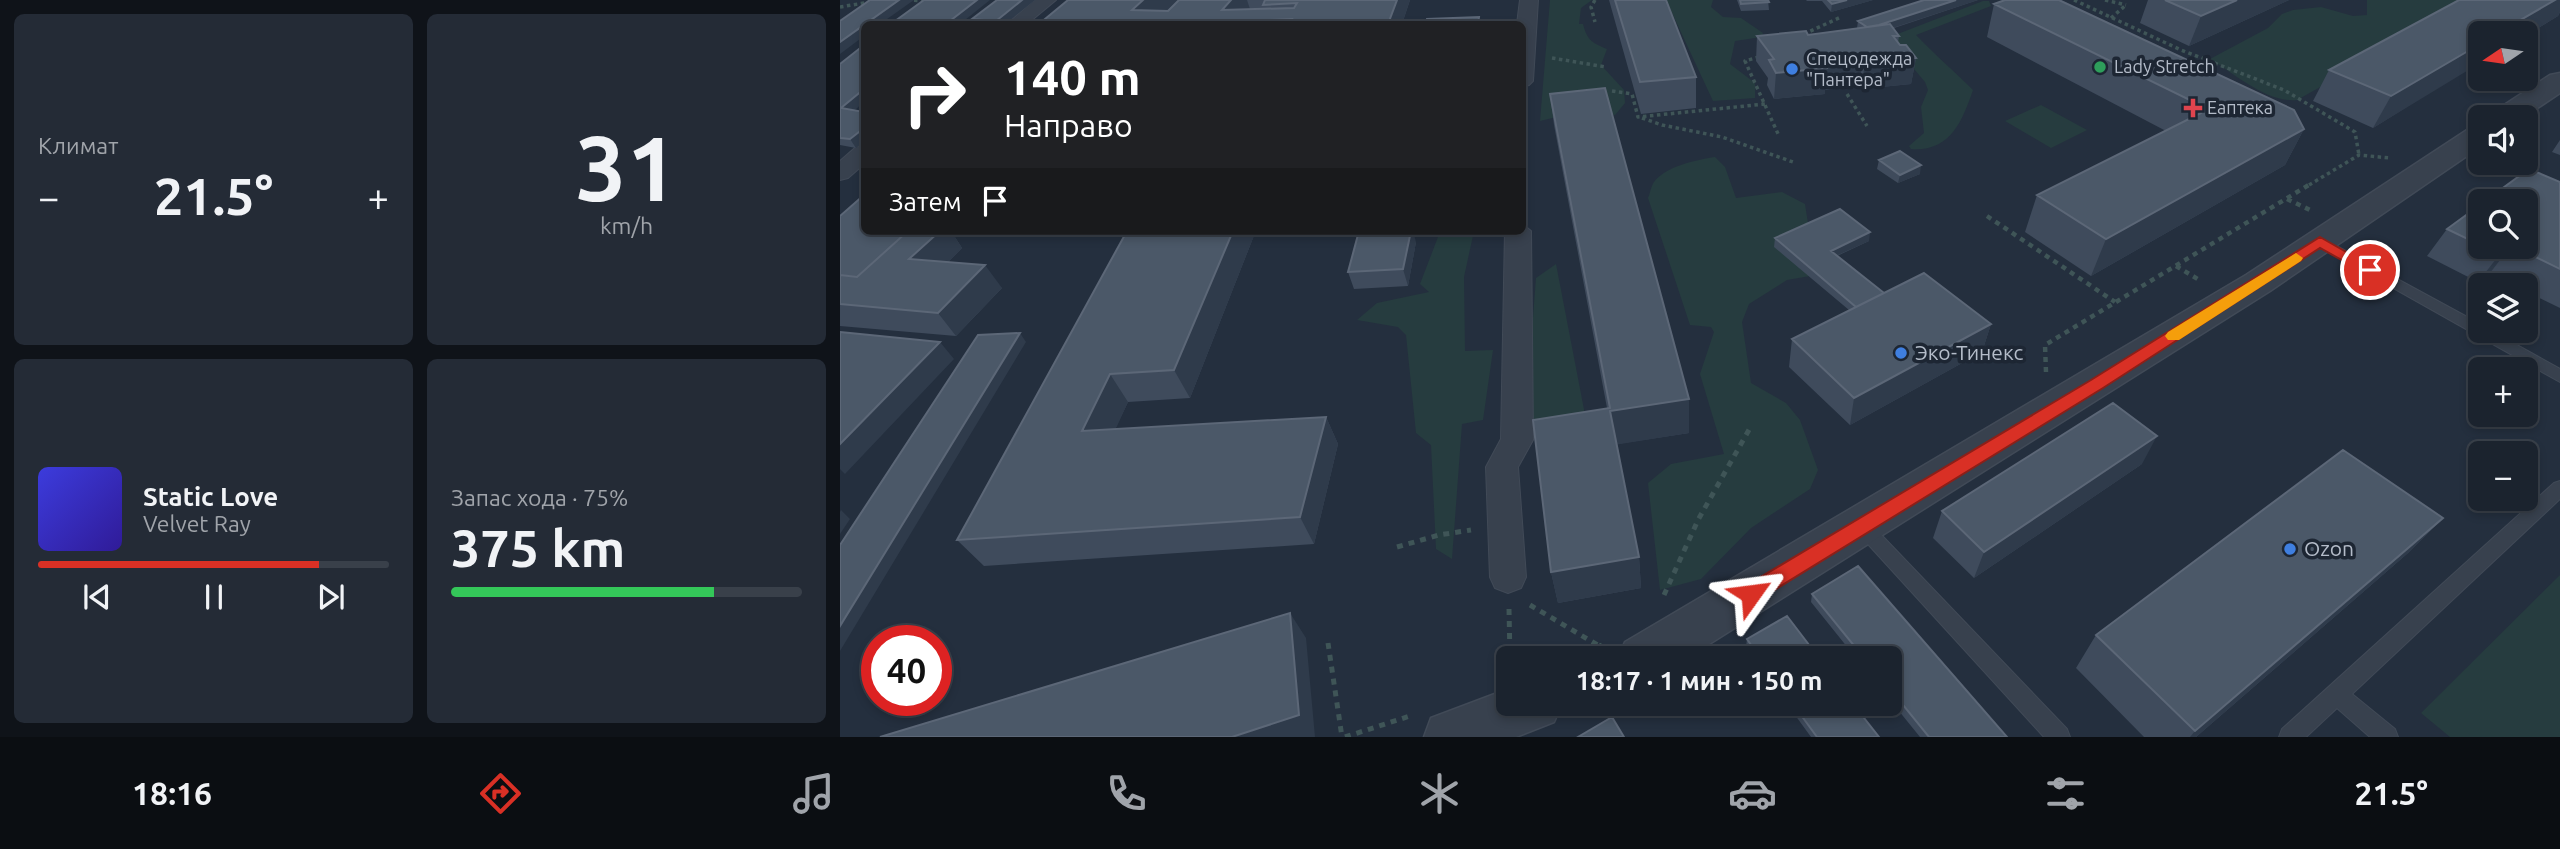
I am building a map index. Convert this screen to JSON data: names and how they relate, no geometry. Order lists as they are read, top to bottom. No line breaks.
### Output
{"places":{"other":["Lady Stretch","Спецодежда \"Пантера\"","Эко-Тинекс","Ozon"],"health":["Еаптека"]},"north":"left","page":{"tile":["Климат",["31","km/h"],["Запас хода · 75%","375 km"]],"map_buttons":["+","−"],"turn":["140 m","Направо"],"heat":["−","21.5°","+"],"then":"Затем","song":["Static Love","Velvet Ray"],"limit":"40","trip":"18:17 · 1 мин · 150 m","tabs":["18:16","21.5°"]}}
